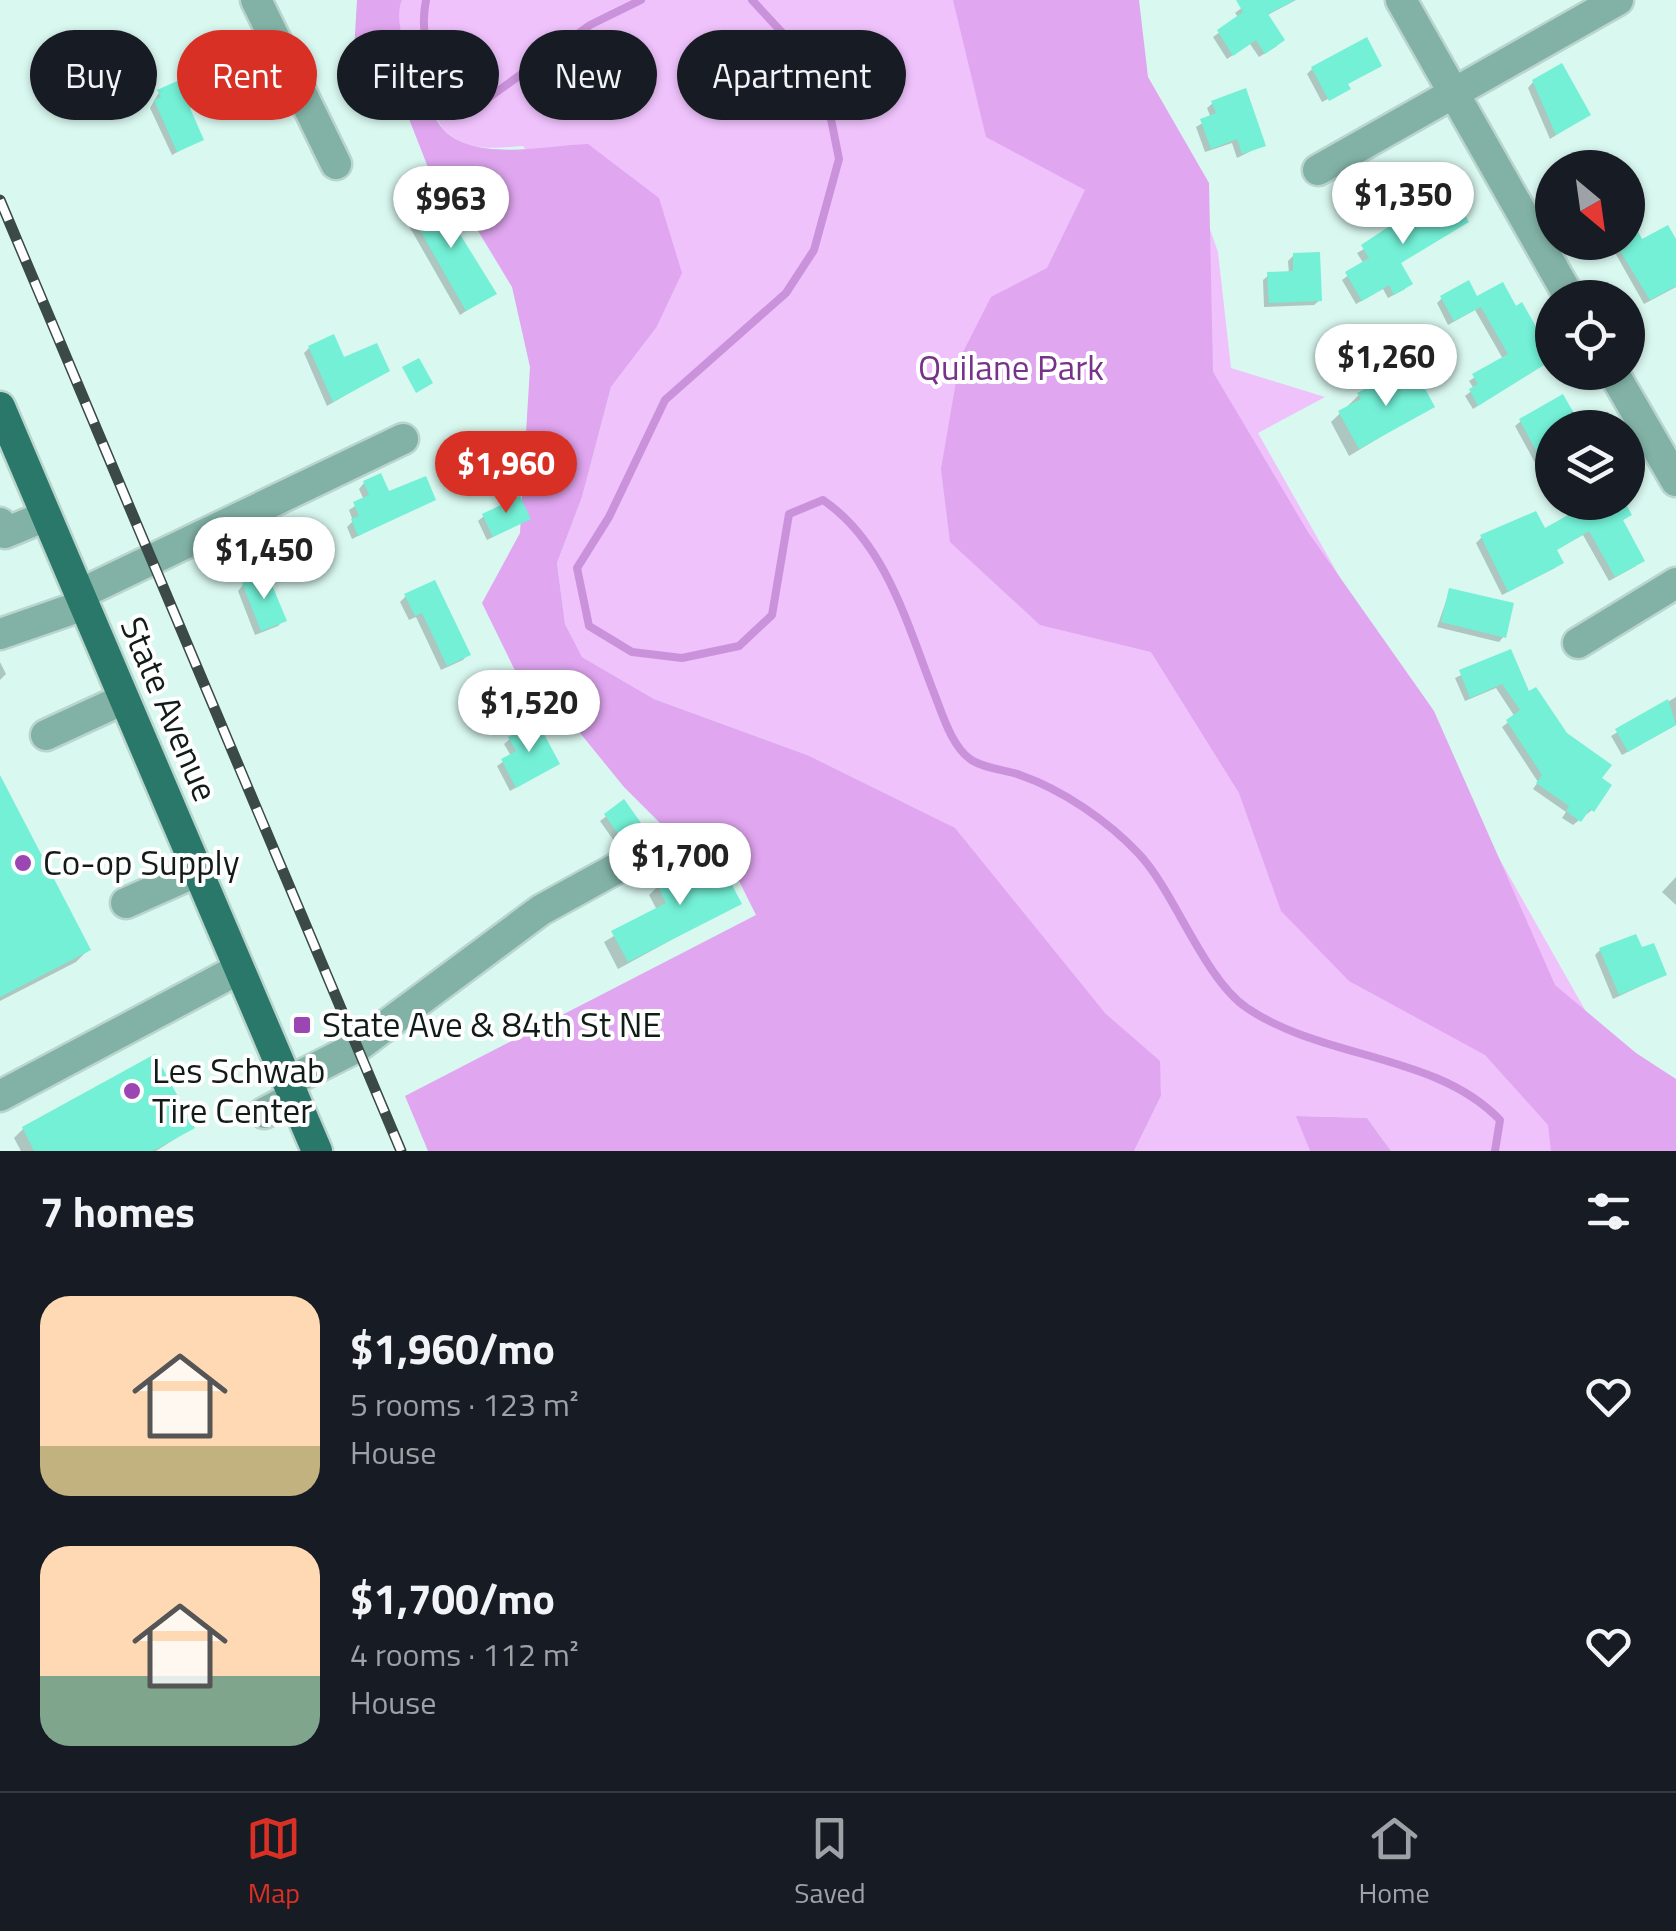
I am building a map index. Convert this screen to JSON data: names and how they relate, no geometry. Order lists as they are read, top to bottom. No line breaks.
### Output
{"streets":{"main road":["State Avenue"]},"parks":["Quilane Park"],"places":{"other":["Co-op Supply","Les Schwab Tire Center"],"transit":["State Ave & 84th St NE"]},"north":"bottom right","page":{"chip":["Buy","Rent","Filters","New","Apartment"],"price":["$1,350","$963","$1,260","$1,960","$1,450","$1,520","$1,700"],"heading":"7 homes","list":[{"name":"$1,960/mo","note":"5 rooms · 123 m² · House"},{"name":"$1,700/mo","note":"4 rooms · 112 m² · House"}],"tabs":["Map","Saved","Home"]}}
